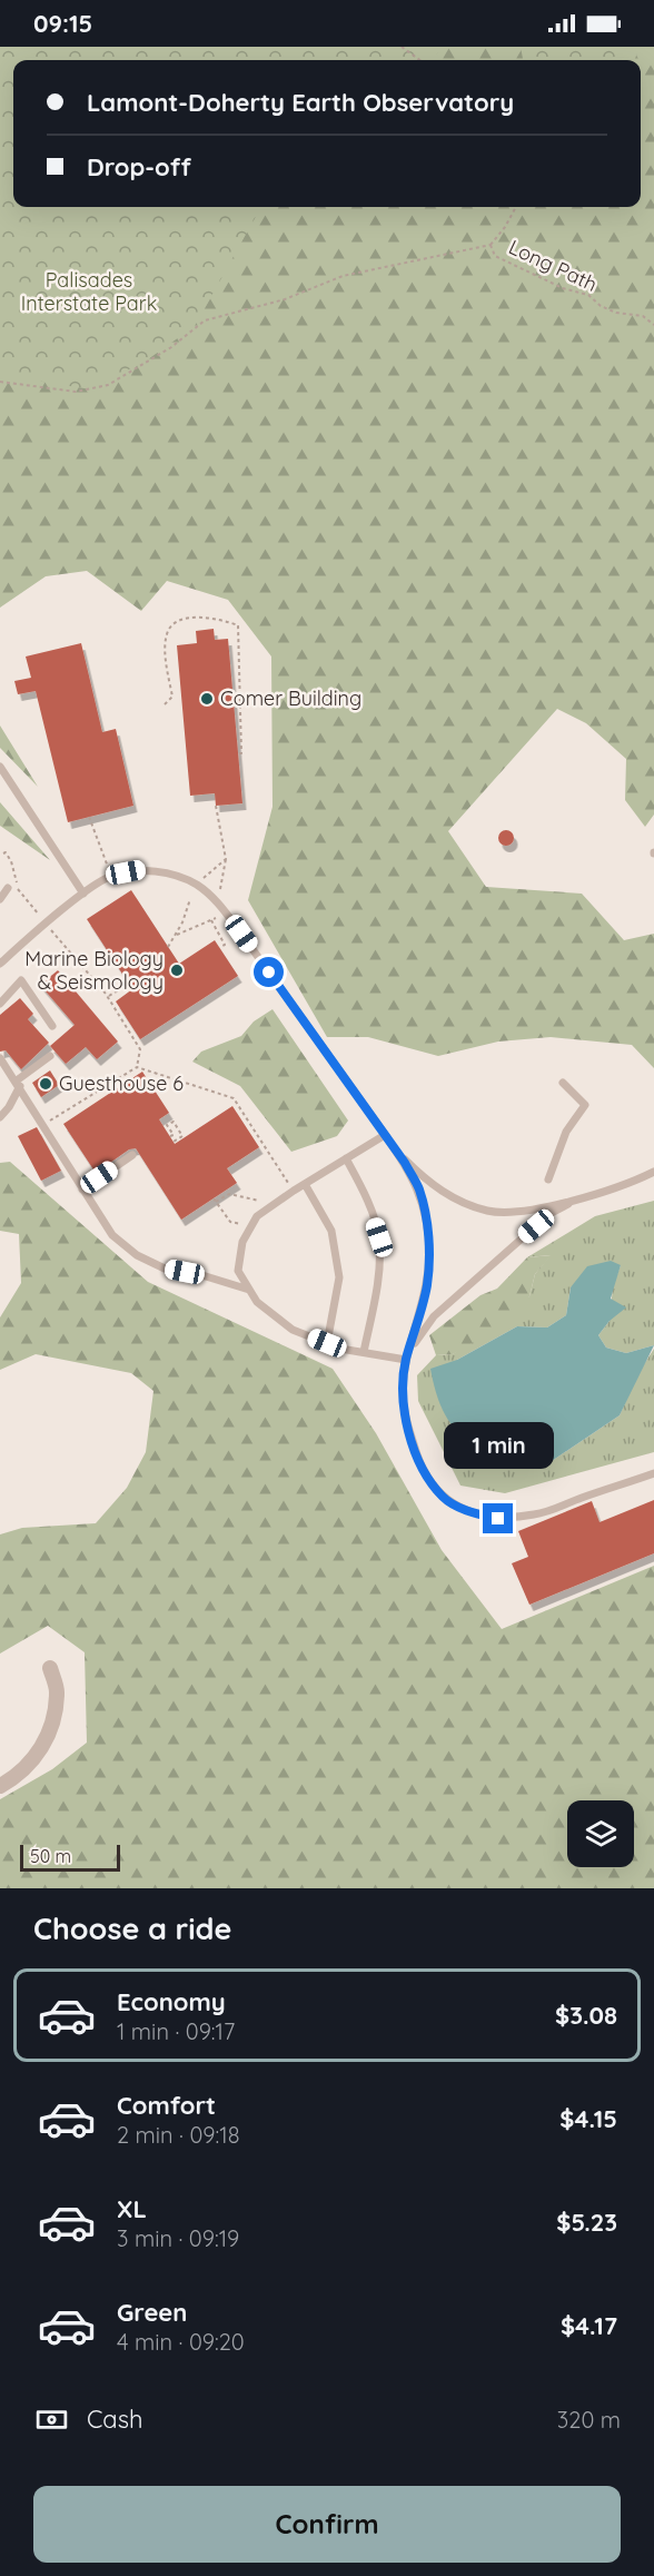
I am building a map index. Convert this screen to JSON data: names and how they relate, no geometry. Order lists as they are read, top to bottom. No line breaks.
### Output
{"streets":{"path":["Long Path"]},"parks":["Palisades Interstate Park"],"places":["Comer Building","Marine Biology & Seismology","Guesthouse 6"],"scale_bar":"50 m","page":{"status":"09:15","banner":["Lamont-Doherty Earth Observatory","Drop-off"],"bubble":"1 min","scale":"50 m","heading":"Choose a ride","list":[{"name":"Economy","note":"1 min · 09:17","value":"$3.08"},{"name":"Comfort","note":"2 min · 09:18","value":"$4.15"},{"name":"XL","note":"3 min · 09:19","value":"$5.23"},{"name":"Green","note":"4 min · 09:20","value":"$4.17"}],"pay":["Cash","320 m"],"buttons":"Confirm"}}
